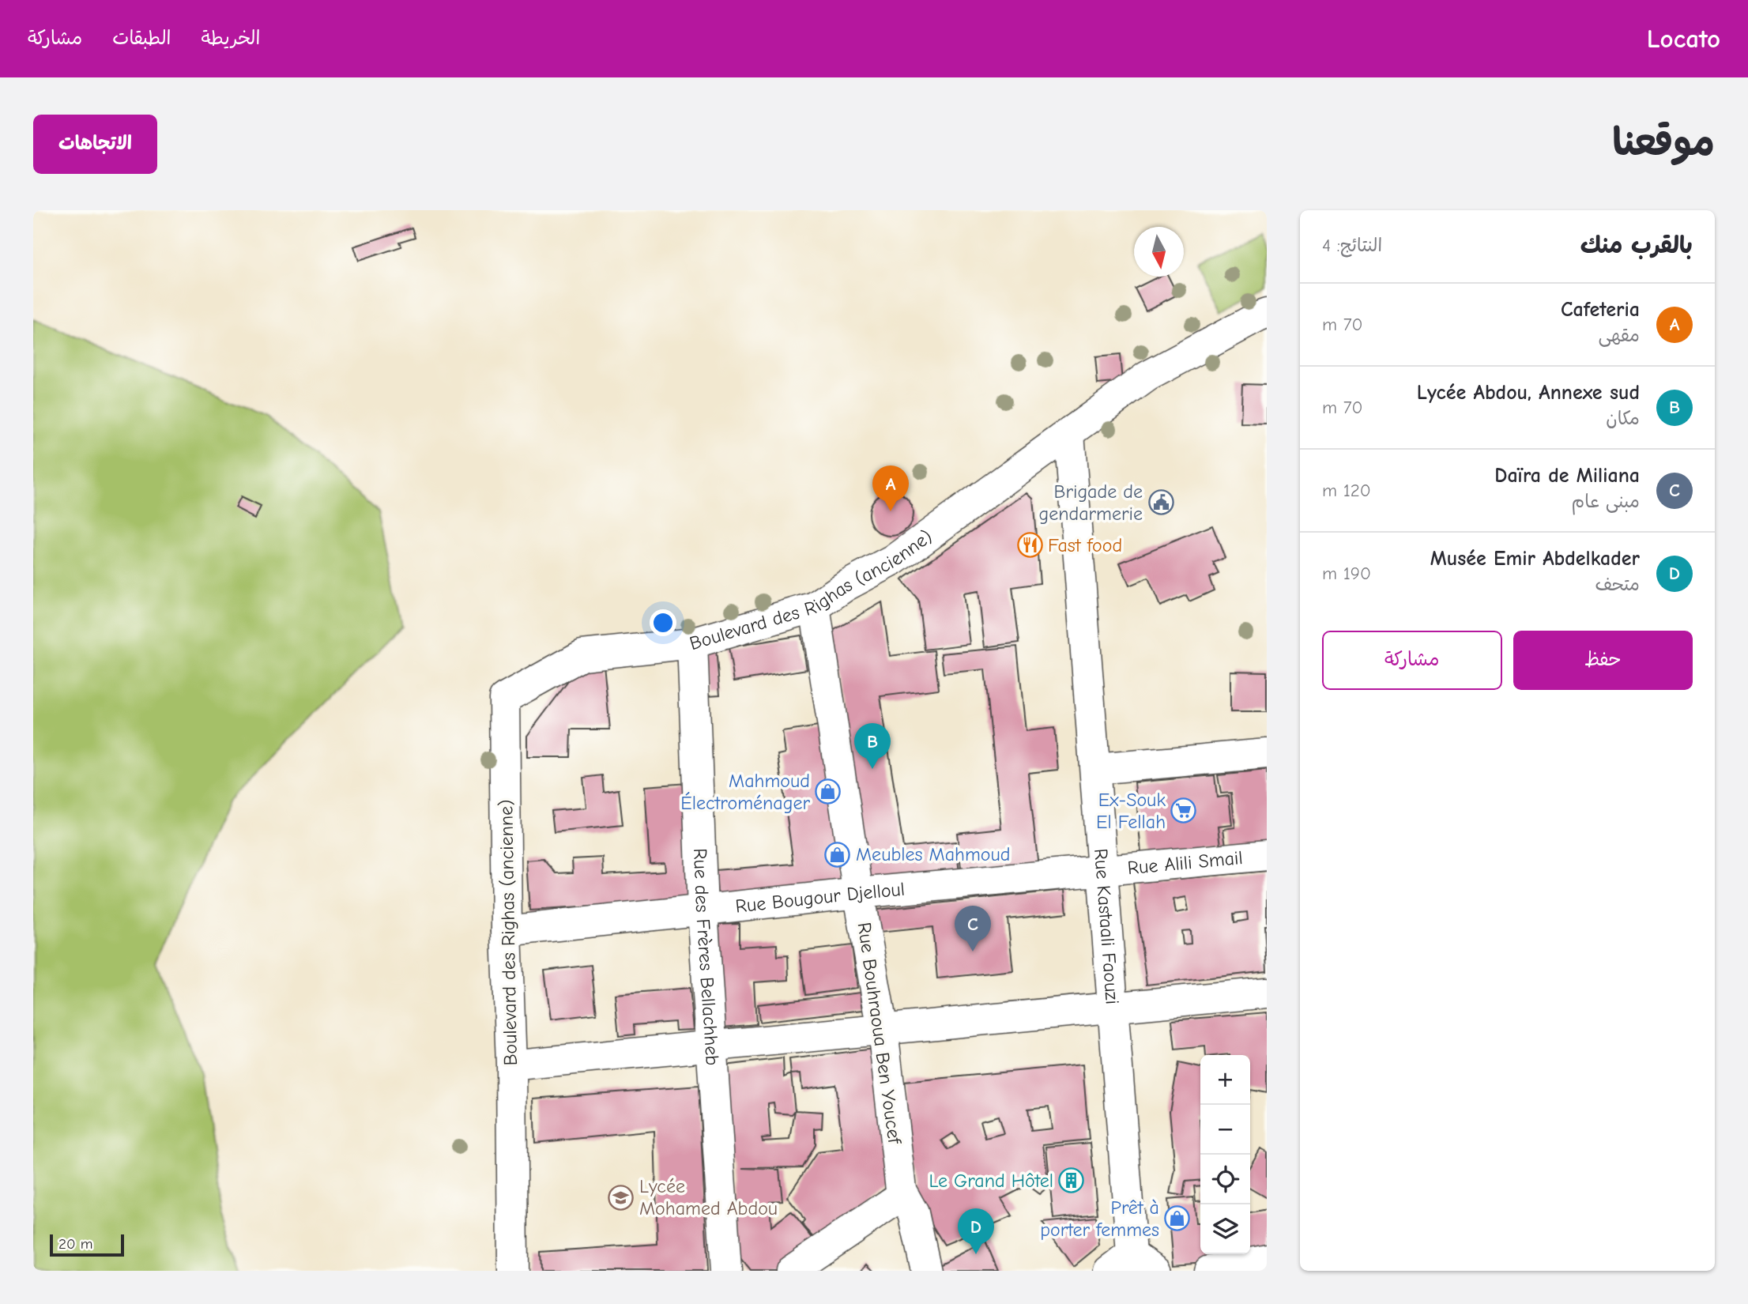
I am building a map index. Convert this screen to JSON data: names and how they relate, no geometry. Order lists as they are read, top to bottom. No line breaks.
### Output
{"streets":{"street":["Boulevard des Righas (ancienne)","Rue Alili Smail","Rue Bougour Djelloul","Rue Kastaali Faouzi","Rue des Frères Bellachheb","Rue Bouhraoua Ben Youcef"]},"crossings":[["Boulevard des Righas (ancienne)","Rue Bougour Djelloul"],["Boulevard des Righas (ancienne)","Rue Kastaali Faouzi"],["Boulevard des Righas (ancienne)","Rue des Frères Bellachheb"],["Boulevard des Righas (ancienne)","Rue Bouhraoua Ben Youcef"],["Rue Alili Smail","Rue Bougour Djelloul"],["Rue Alili Smail","Rue Kastaali Faouzi"],["Rue Bougour Djelloul","Rue Kastaali Faouzi"],["Rue Bougour Djelloul","Rue des Frères Bellachheb"],["Rue Bougour Djelloul","Rue Bouhraoua Ben Youcef"]],"places":{"public building":["Brigade de gendarmerie"],"restaurant":["Fast food"],"shop":["Mahmoud Électroménager","Meubles Mahmoud","Prêt à porter femmes"],"supermarket":["Ex-Souk El Fellah"],"building":["Le Grand Hôtel"],"school or university":["Lycée Mohamed Abdou"]},"scale_bar":"20 m","north":"bottom","page":{"header":"Locato","nav":["الخريطة","الطبقات","مشاركة"],"title":"موقعنا","buttons":["الاتجاهات",["حفظ","مشاركة"]],"heading":["بالقرب منك","النتائج: 4"],"list":[{"mark":"A","name":"Cafeteria","note":"مقهى","value":"70 m"},{"mark":"B","name":"Lycée Abdou, Annexe sud","note":"مكان","value":"70 m"},{"mark":"C","name":"Daïra de Miliana","note":"مبنى عام","value":"120 m"},{"mark":"D","name":"Musée Emir Abdelkader","note":"متحف","value":"190 m"}],"pins":["A","B","C","D"],"map_buttons":["+","−"],"scale":"20 m"}}
